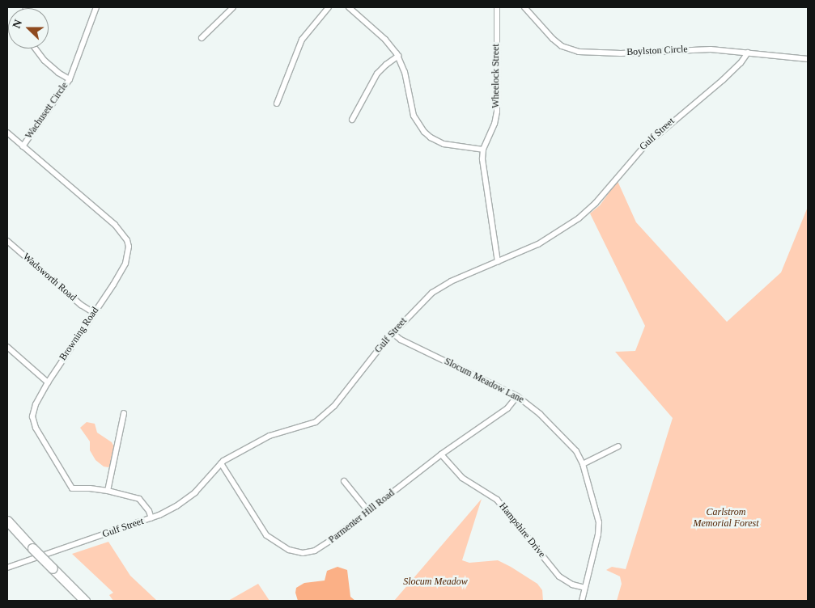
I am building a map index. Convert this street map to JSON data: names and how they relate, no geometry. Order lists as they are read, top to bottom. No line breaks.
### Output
{"streets":{"street":["Boylston Circle","Wheelock Street","Wachusett Circle","Gulf Street","Wadsworth Road","Browning Road","Slocum Meadow Lane","Parmenter Hill Road","Hampshire Drive"]},"crossings":[["Boylston Circle","Gulf Street"],["Wheelock Street","Gulf Street"],["Wachusett Circle","Browning Road"],["Gulf Street","Browning Road"],["Gulf Street","Slocum Meadow Lane"],["Gulf Street","Parmenter Hill Road"],["Wadsworth Road","Browning Road"],["Slocum Meadow Lane","Parmenter Hill Road"],["Slocum Meadow Lane","Hampshire Drive"],["Parmenter Hill Road","Hampshire Drive"]],"parks":["Carlstrom Memorial Forest","Slocum Meadow"],"north":"left"}
